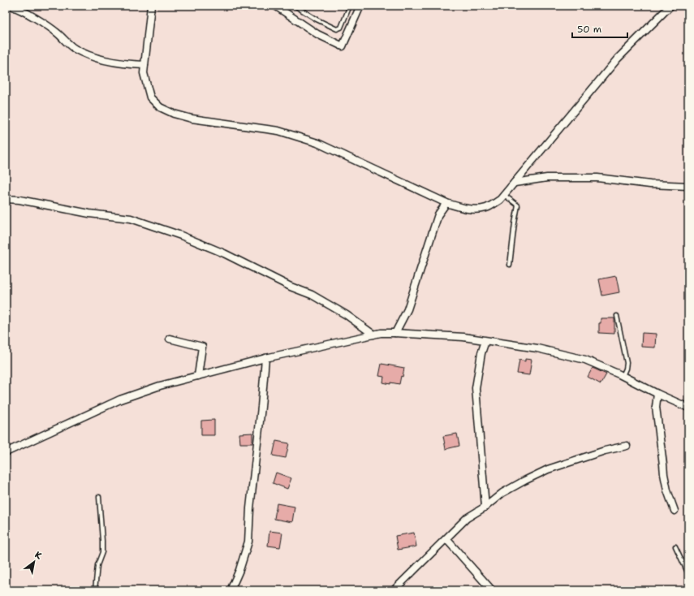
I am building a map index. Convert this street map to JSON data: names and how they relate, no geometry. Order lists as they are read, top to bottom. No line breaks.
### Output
{"scale_bar":"50 m","north":"top right"}
